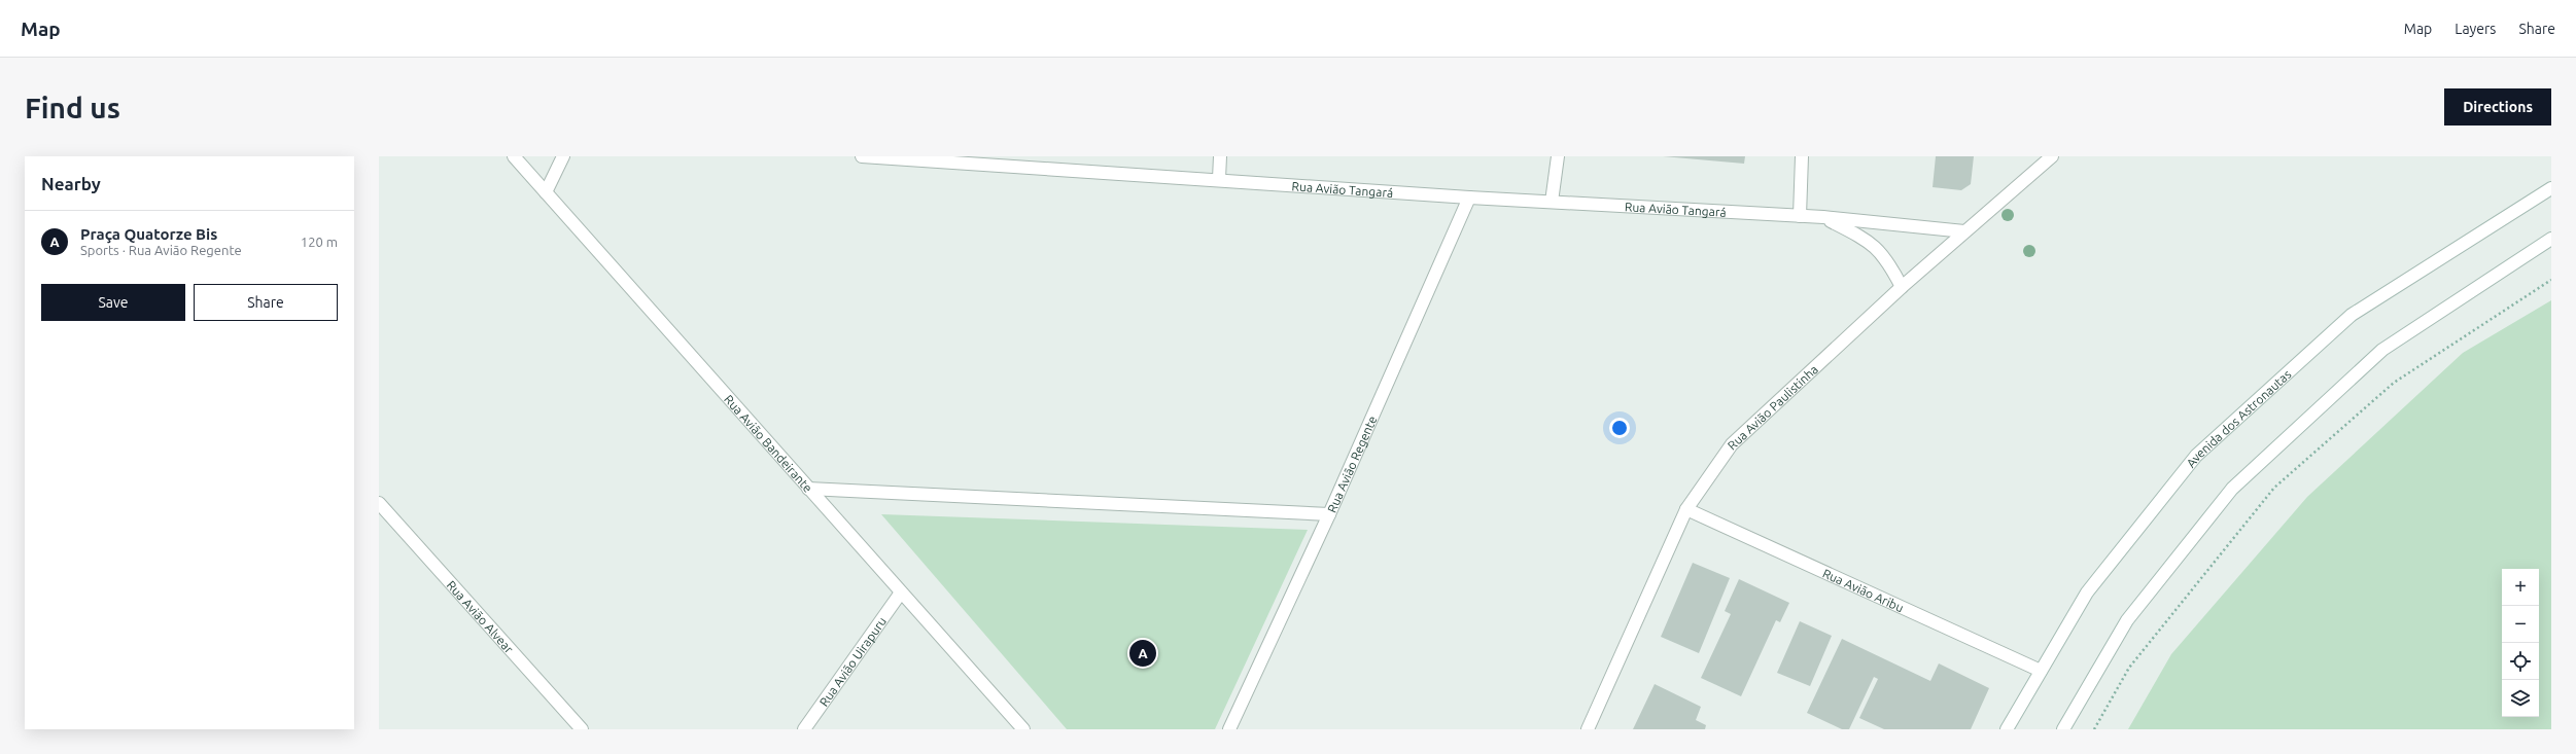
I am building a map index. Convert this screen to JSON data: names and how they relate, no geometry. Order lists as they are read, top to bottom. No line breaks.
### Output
{"streets":{"street":["Rua Avião Tangará","Rua Avião Paulistinha","Avenida dos Astronautas","Rua Avião Bandeirante","Rua Avião Regente","Rua Avião Aribu","Rua Avião Alvear","Rua Avião Uirapuru"]},"crossings":[["Rua Avião Tangará","Rua Avião Paulistinha"],["Rua Avião Tangará","Rua Avião Regente"],["Rua Avião Paulistinha","Rua Avião Aribu"],["Avenida dos Astronautas","Rua Avião Aribu"],["Rua Avião Bandeirante","Rua Avião Uirapuru"]],"page":{"header":"Map","nav":["Map","Layers","Share"],"buttons":["Directions",["Save","Share"]],"title":"Find us","heading":"Nearby","list":[{"mark":"A","name":"Praça Quatorze Bis","note":"Sports · Rua Avião Regente","value":"120 m"}],"map_buttons":["+","−"],"pins":"A"}}
